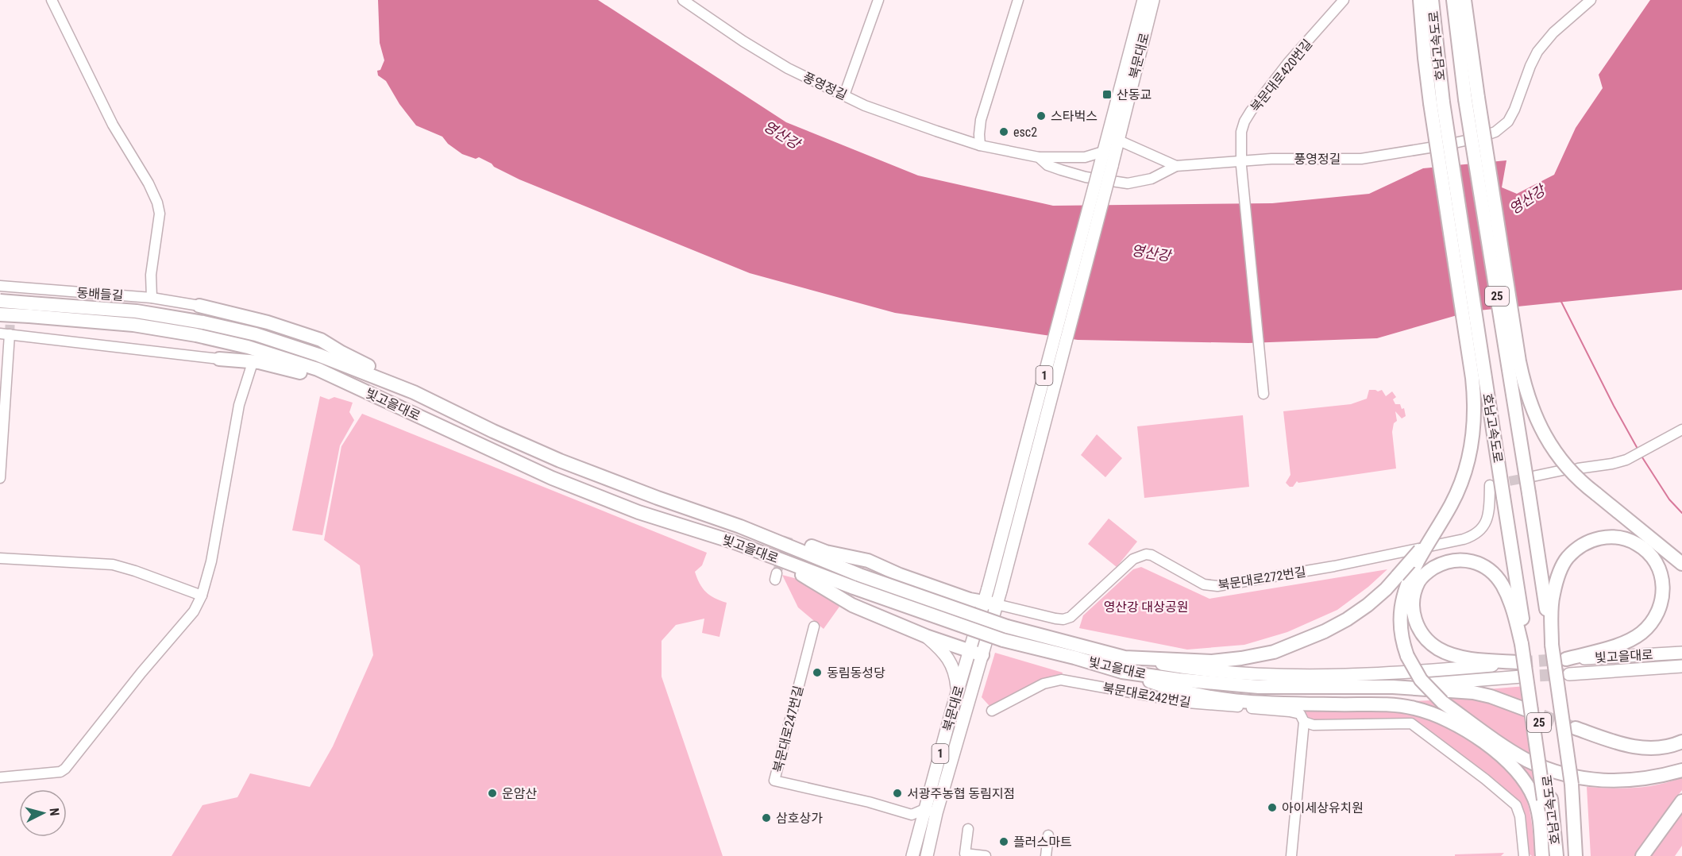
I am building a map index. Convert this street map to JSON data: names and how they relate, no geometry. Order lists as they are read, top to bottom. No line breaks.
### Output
{"streets":{"highway":["호남고속도로","25","빛고을대로"],"main road":["북문대로","1"],"street":["북문대로420번길","풍영정길","동배들길","북문대로272번길","북문대로242번길","북문대로247번길"]},"crossings":[["북문대로","북문대로272번길"],["북문대로","북문대로247번길"],["북문대로420번길","풍영정길"]],"water":["영산강"],"parks":["영산강 대상공원"],"places":{"transit":["산동교"],"other":["스타벅스","esc2","동림동성당","운암산","서광주농협 동림지점","아이세상유치원","삼호상가","플러스마트"]},"north":"right"}
